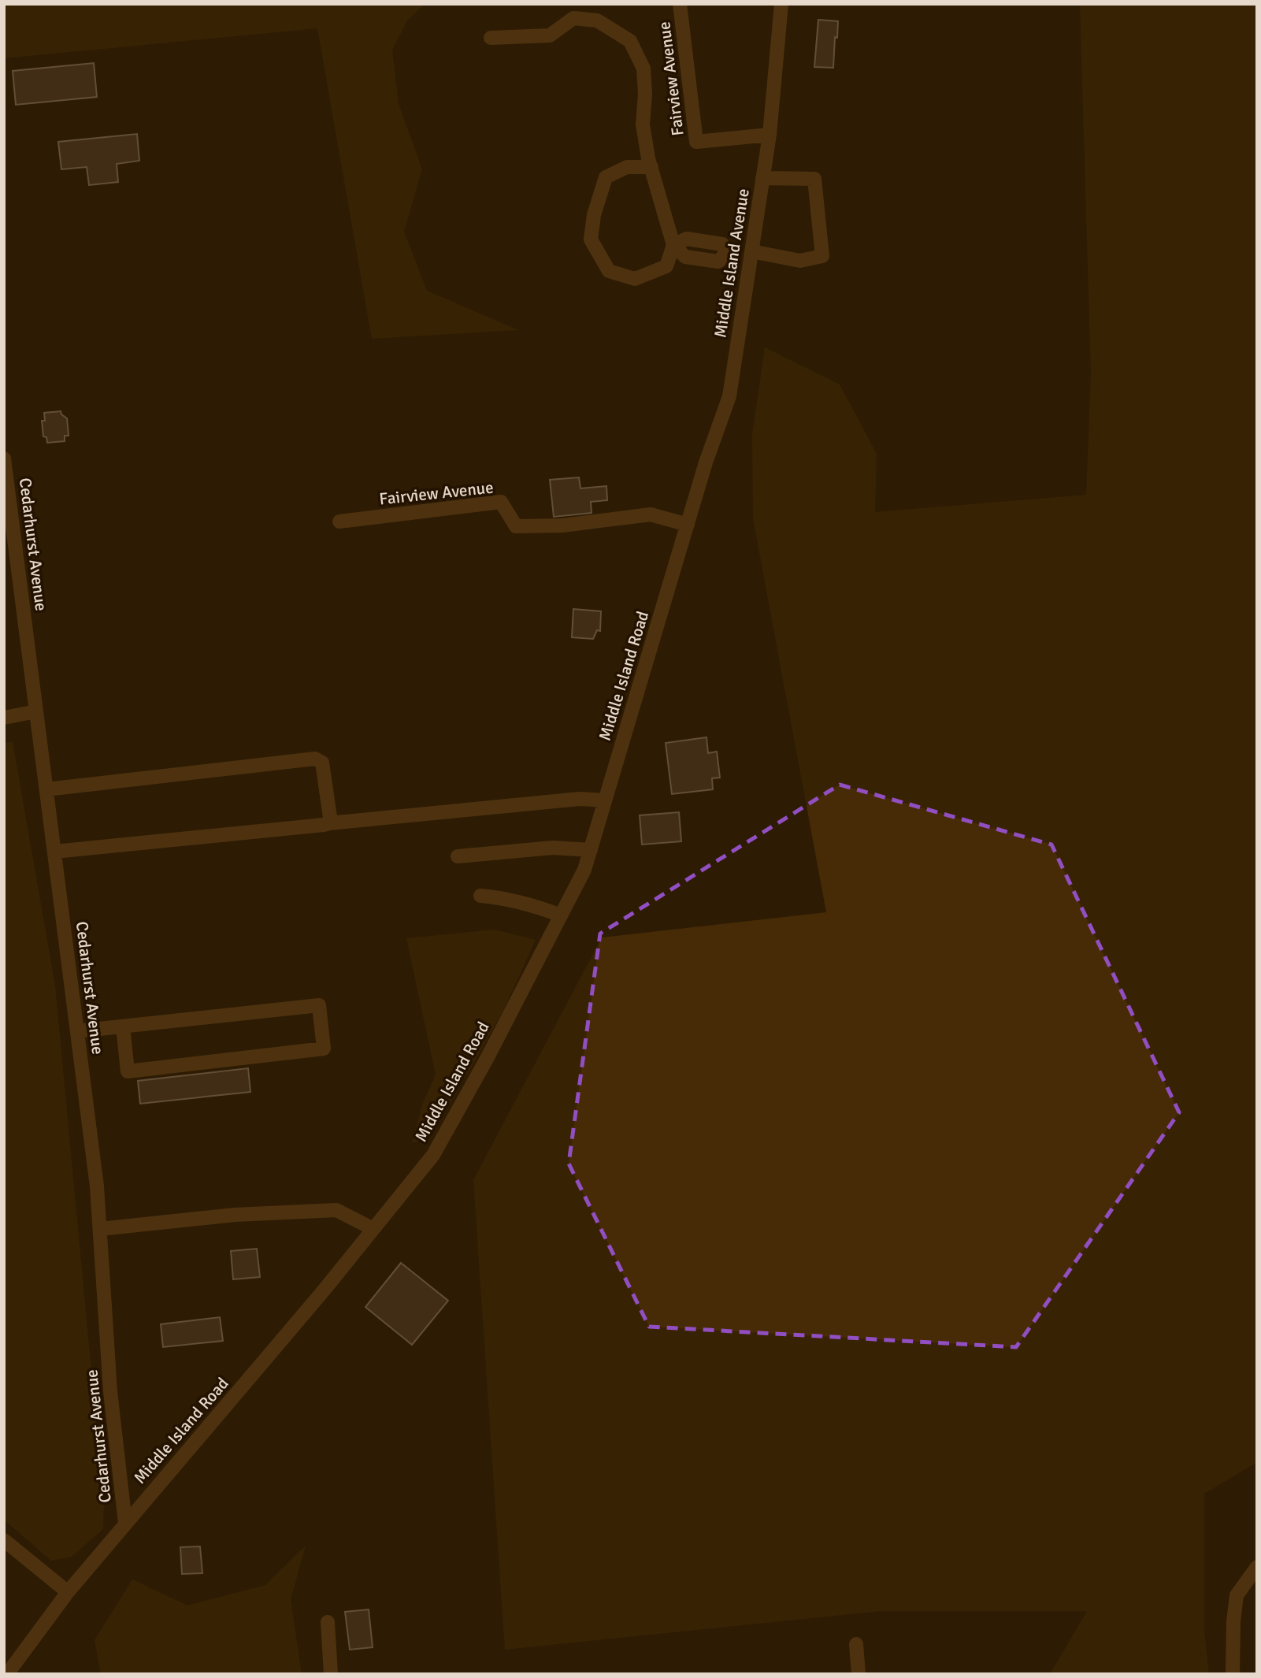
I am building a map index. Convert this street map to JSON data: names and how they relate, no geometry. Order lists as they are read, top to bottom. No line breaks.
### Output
{"streets":{"street":["Fairview Avenue","Middle Island Avenue","Cedarhurst Avenue","Middle Island Road"]},"crossings":[["Fairview Avenue","Middle Island Avenue"],["Fairview Avenue","Middle Island Road"],["Middle Island Avenue","Middle Island Road"],["Cedarhurst Avenue","Middle Island Road"]]}
